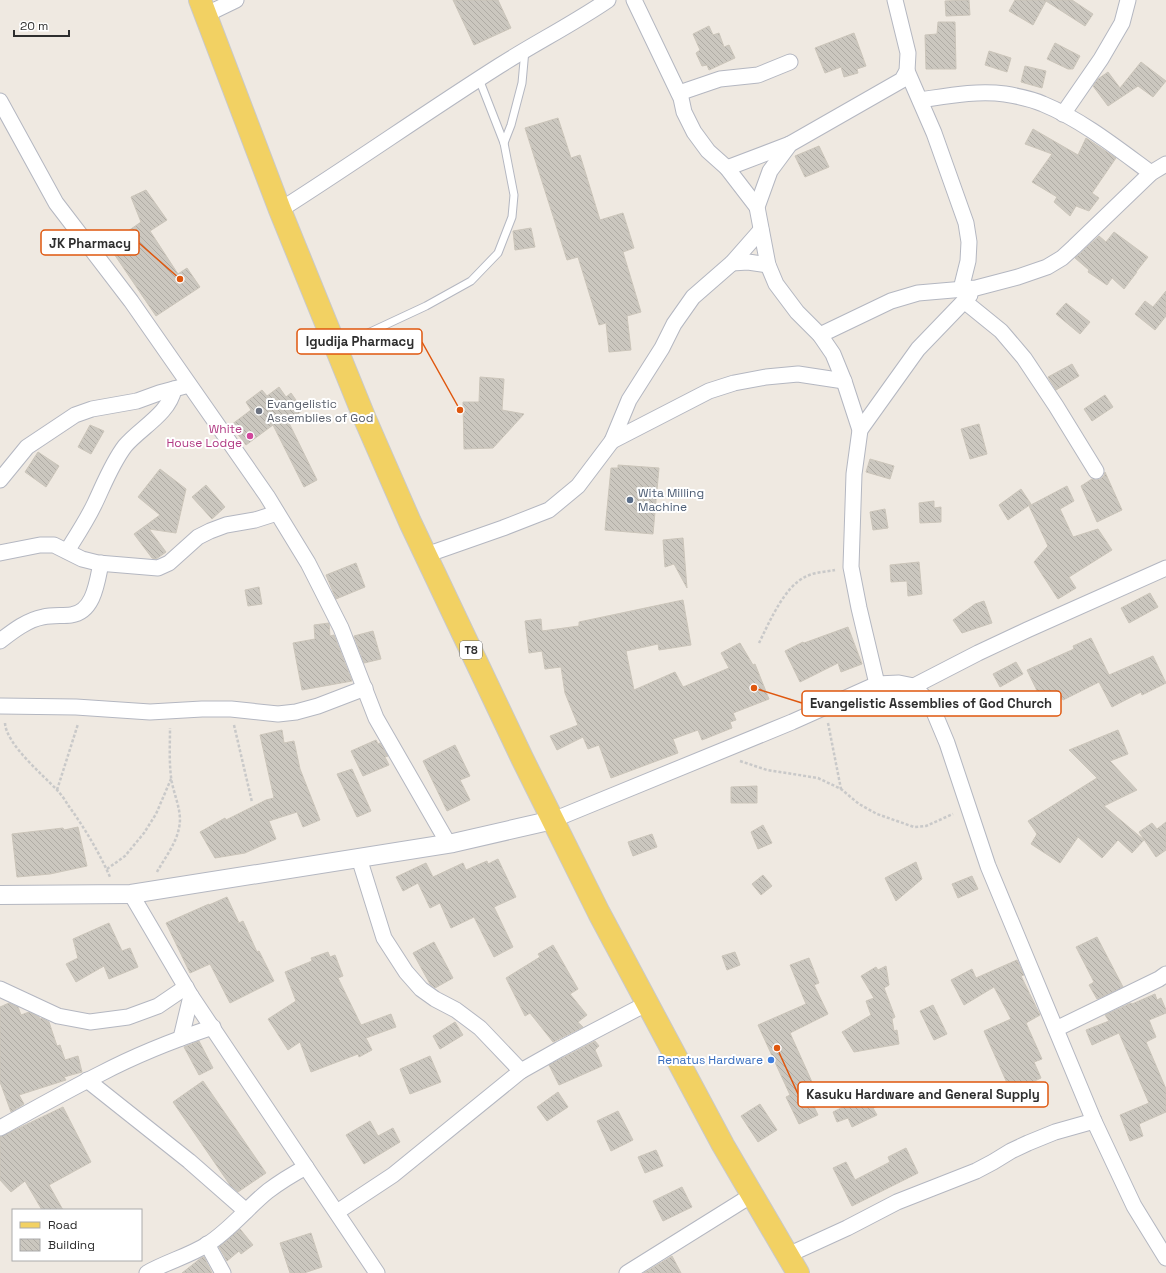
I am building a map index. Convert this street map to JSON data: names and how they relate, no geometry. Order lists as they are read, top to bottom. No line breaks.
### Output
{"streets":{"main road":["T8"]},"places":["JK Pharmacy","Igudija Pharmacy","Evangelistic Assemblies of God","White House Lodge","Wita Milling Machine","Evangelistic Assemblies of God Church","Kasuku Hardware and General Supply","Renatus Hardware"],"legend":["Road","Building"],"scale_bar":"20 m"}
